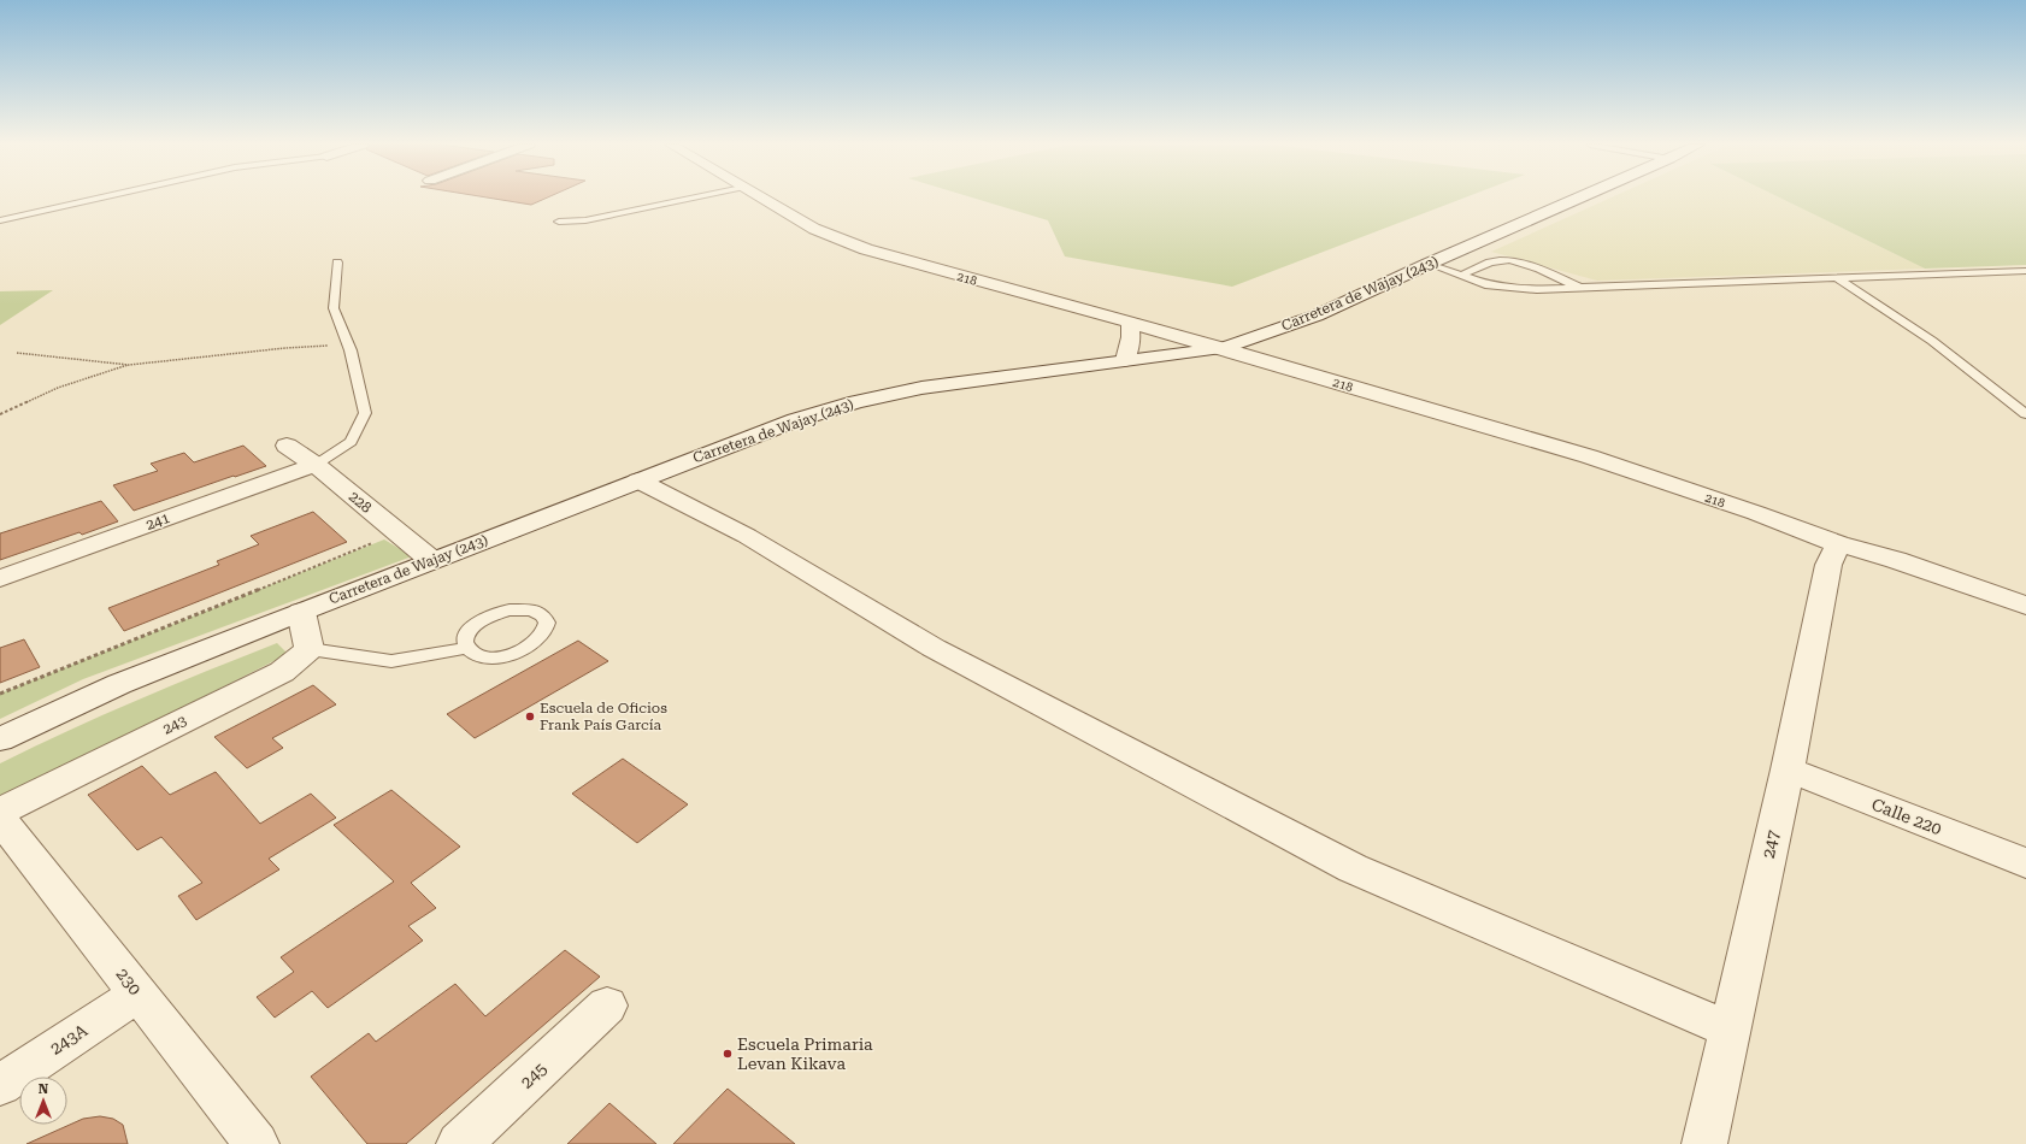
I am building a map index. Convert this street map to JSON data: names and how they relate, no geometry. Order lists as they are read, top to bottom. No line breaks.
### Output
{"streets":{"street":["218","Carretera de Wajay (243)","228","241","243","Calle 220","247","230","243A","245"]},"crossings":[["218","Carretera de Wajay (243)"],["218","247"],["Carretera de Wajay (243)","228"],["228","241"],["Calle 220","247"],["230","243A"]],"places":["Escuela de Oficios Frank País García","Escuela Primaria Levan Kikava"],"north":"top"}
